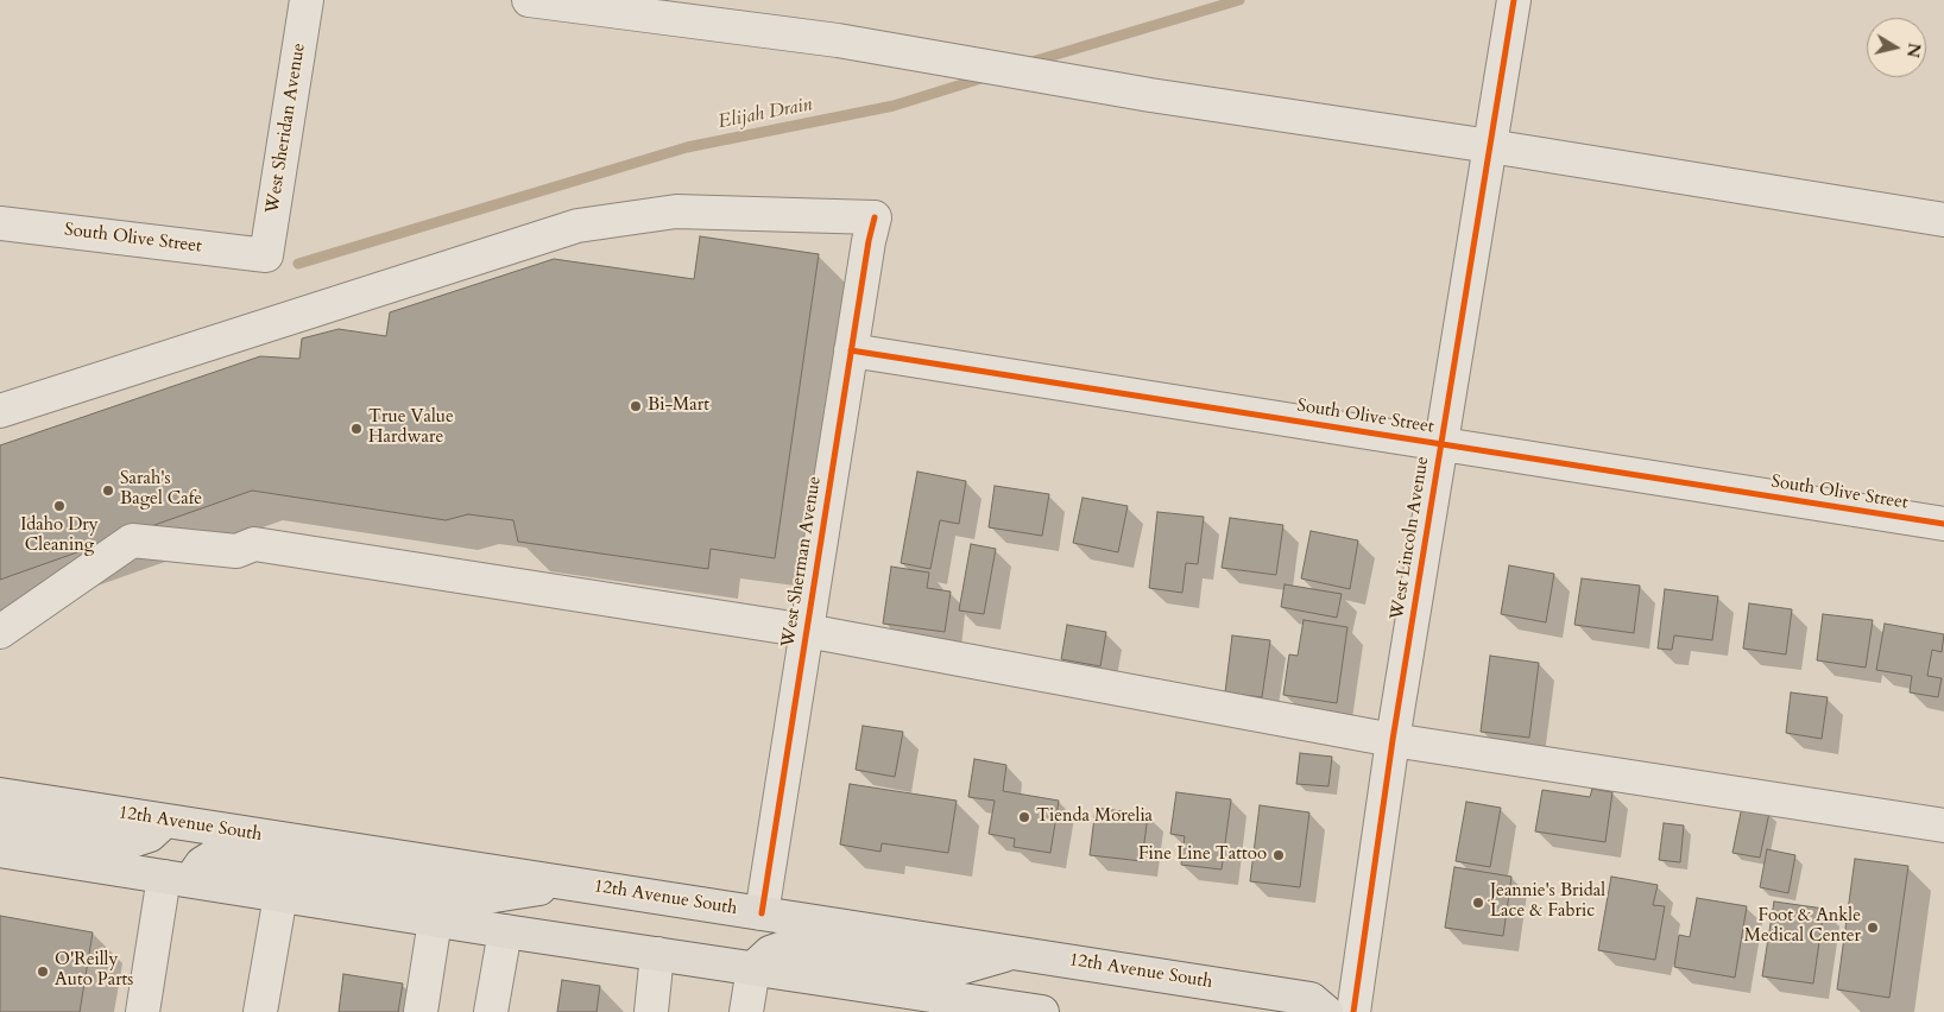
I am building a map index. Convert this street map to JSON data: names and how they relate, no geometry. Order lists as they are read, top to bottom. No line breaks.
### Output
{"streets":{"main road":["12th Avenue South"],"street":["West Sheridan Avenue","South Olive Street","West Lincoln Avenue","West Sherman Avenue"]},"crossings":[["West Sheridan Avenue","South Olive Street"],["South Olive Street","West Lincoln Avenue"],["South Olive Street","West Sherman Avenue"],["West Sherman Avenue","12th Avenue South"]],"water":["Elijah Drain"],"places":["Bi-Mart","True Value Hardware","Sarah's Bagel Cafe","Idaho Dry Cleaning","Tienda Morelia","Fine Line Tattoo","Jeannie's Bridal Lace & Fabric","Foot & Ankle Medical Center","O'Reilly Auto Parts"],"north":"right"}
